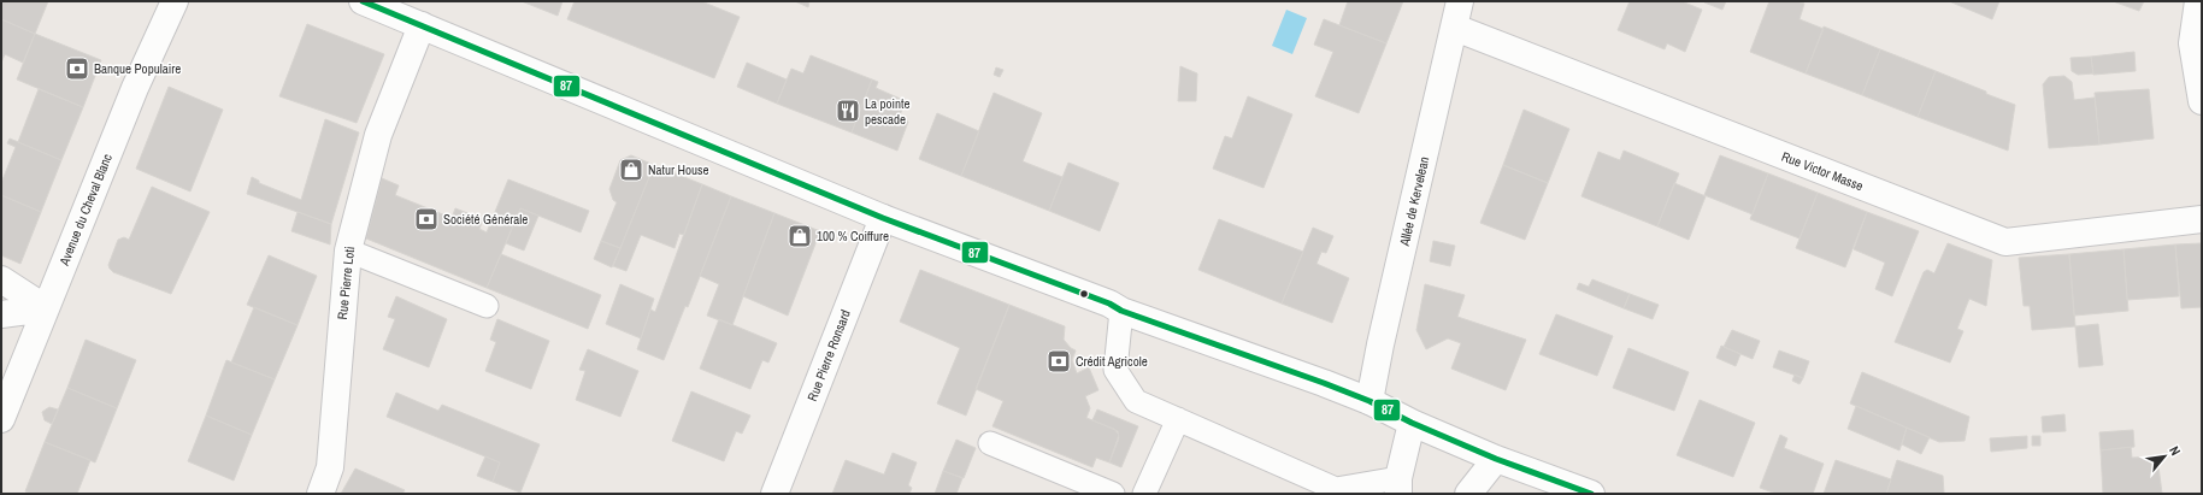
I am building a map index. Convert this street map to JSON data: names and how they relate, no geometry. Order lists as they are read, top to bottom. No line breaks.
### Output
{"streets":{"street":["Rue Victor Masse","Allée de Kervelean","Avenue du Cheval Blanc","Rue Pierre Loti","Rue Pierre Ronsard"]},"crossings":[["Rue Victor Masse","Allée de Kervelean"]],"places":{"bank":["Banque Populaire","Société Générale","Crédit Agricole"],"restaurant":["La pointe pescade"],"shop":["Natur House","100 % Coiffure"]},"lines":["transit line 87"],"north":"top right"}
